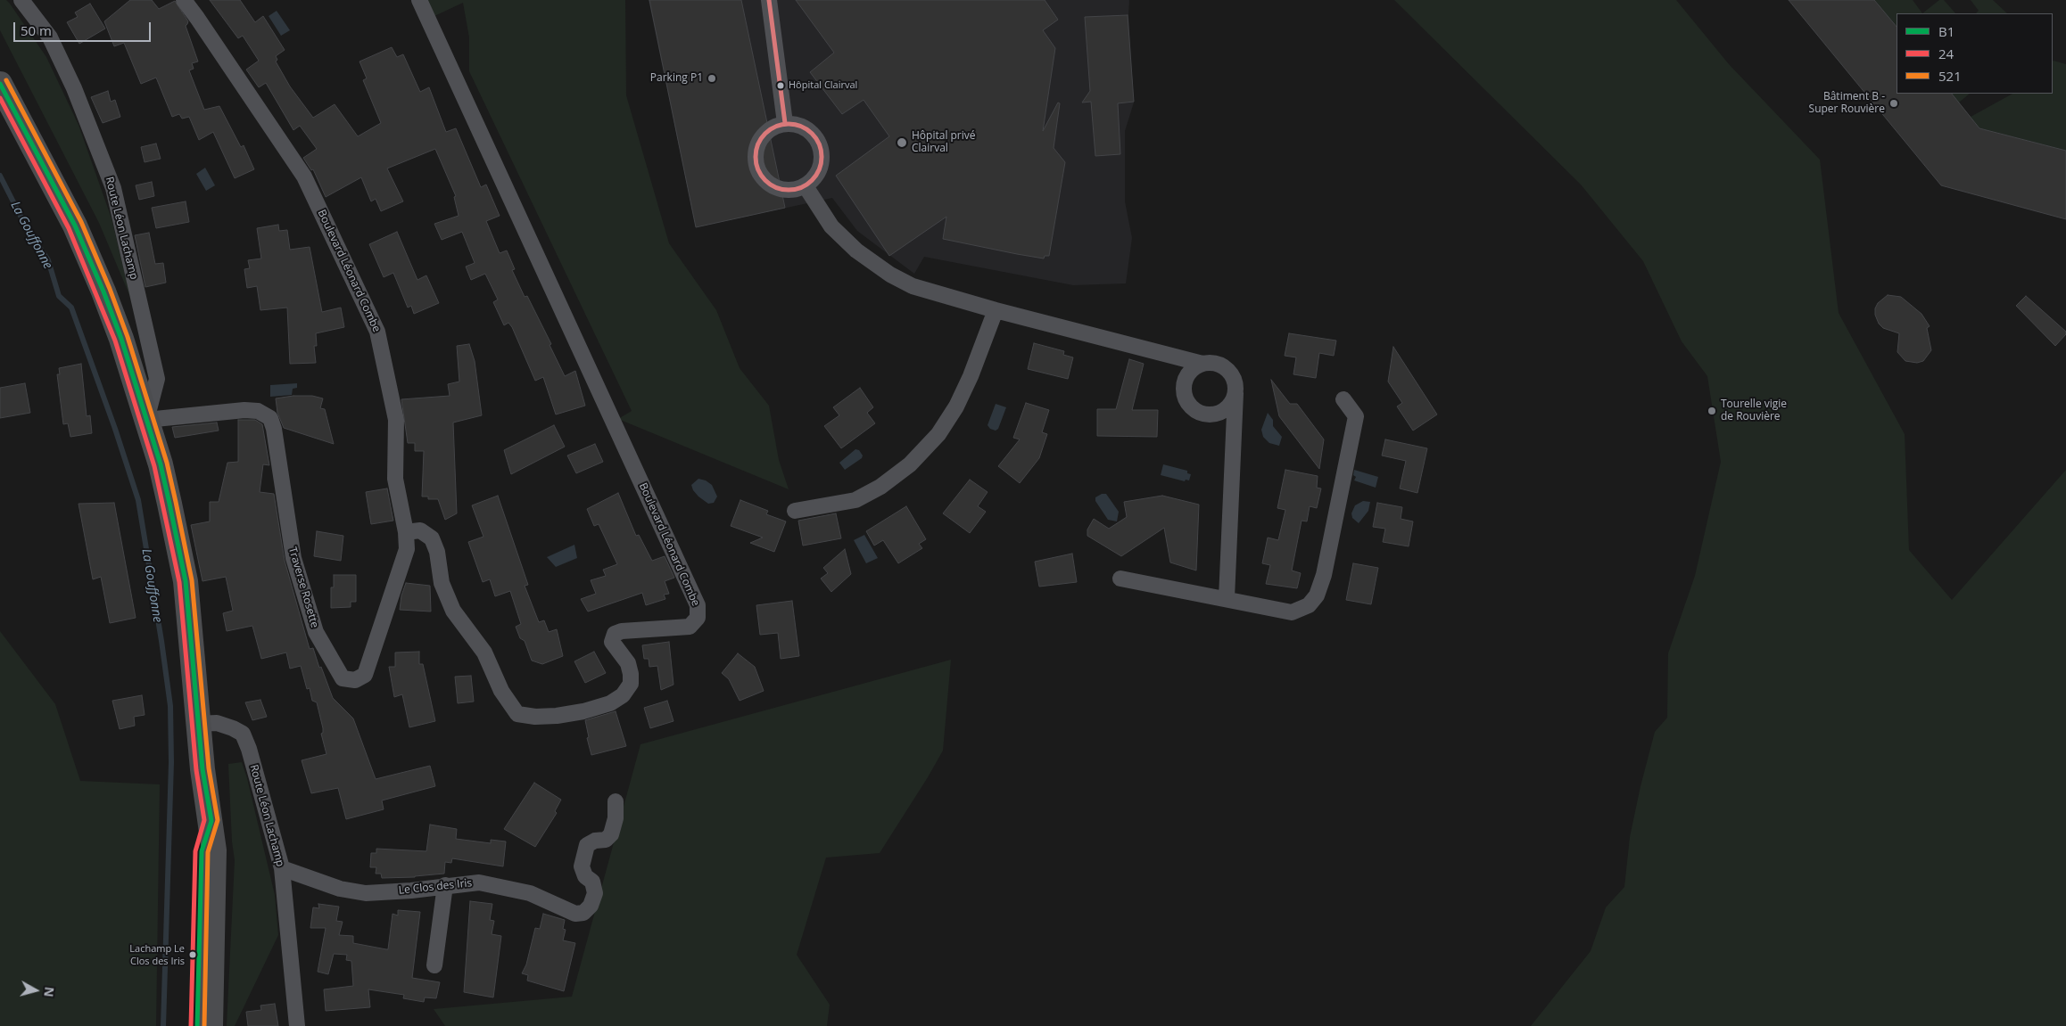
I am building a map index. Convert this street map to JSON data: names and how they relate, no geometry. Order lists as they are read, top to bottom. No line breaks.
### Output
{"streets":{"street":["Route Léon Lachamp","Boulevard Léonard Combe","Traverse Rosette","Le Clos des Iris"]},"crossings":[["Route Léon Lachamp","Traverse Rosette"],["Route Léon Lachamp","Le Clos des Iris"],["Boulevard Léonard Combe","Traverse Rosette"]],"water":["La Gouffonne"],"places":["Parking P1","Hôpital Clairval","Bâtiment B - Super Rouvière","Hôpital privé Clairval","Tourelle vigie de Rouvière","Lachamp Le Clos des Iris"],"lines":["transit line 521","transit line B1","transit line 24"],"legend":["B1","24","521"],"scale_bar":"50 m","north":"right"}
